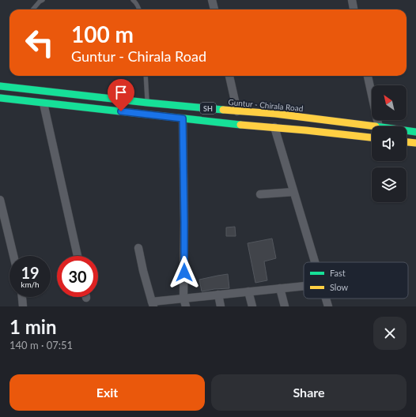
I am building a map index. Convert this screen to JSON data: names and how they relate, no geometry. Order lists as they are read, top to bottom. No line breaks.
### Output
{"streets":{"main road":["Guntur - Chirala Road","SH"]},"legend":["Fast","Slow"],"north":"top left","page":{"turn":["100 m","Guntur - Chirala Road"],"speed":"19 km/h","limit":"30","heading":["1 min","140 m · 07:51"],"buttons":["Exit","Share"]}}
